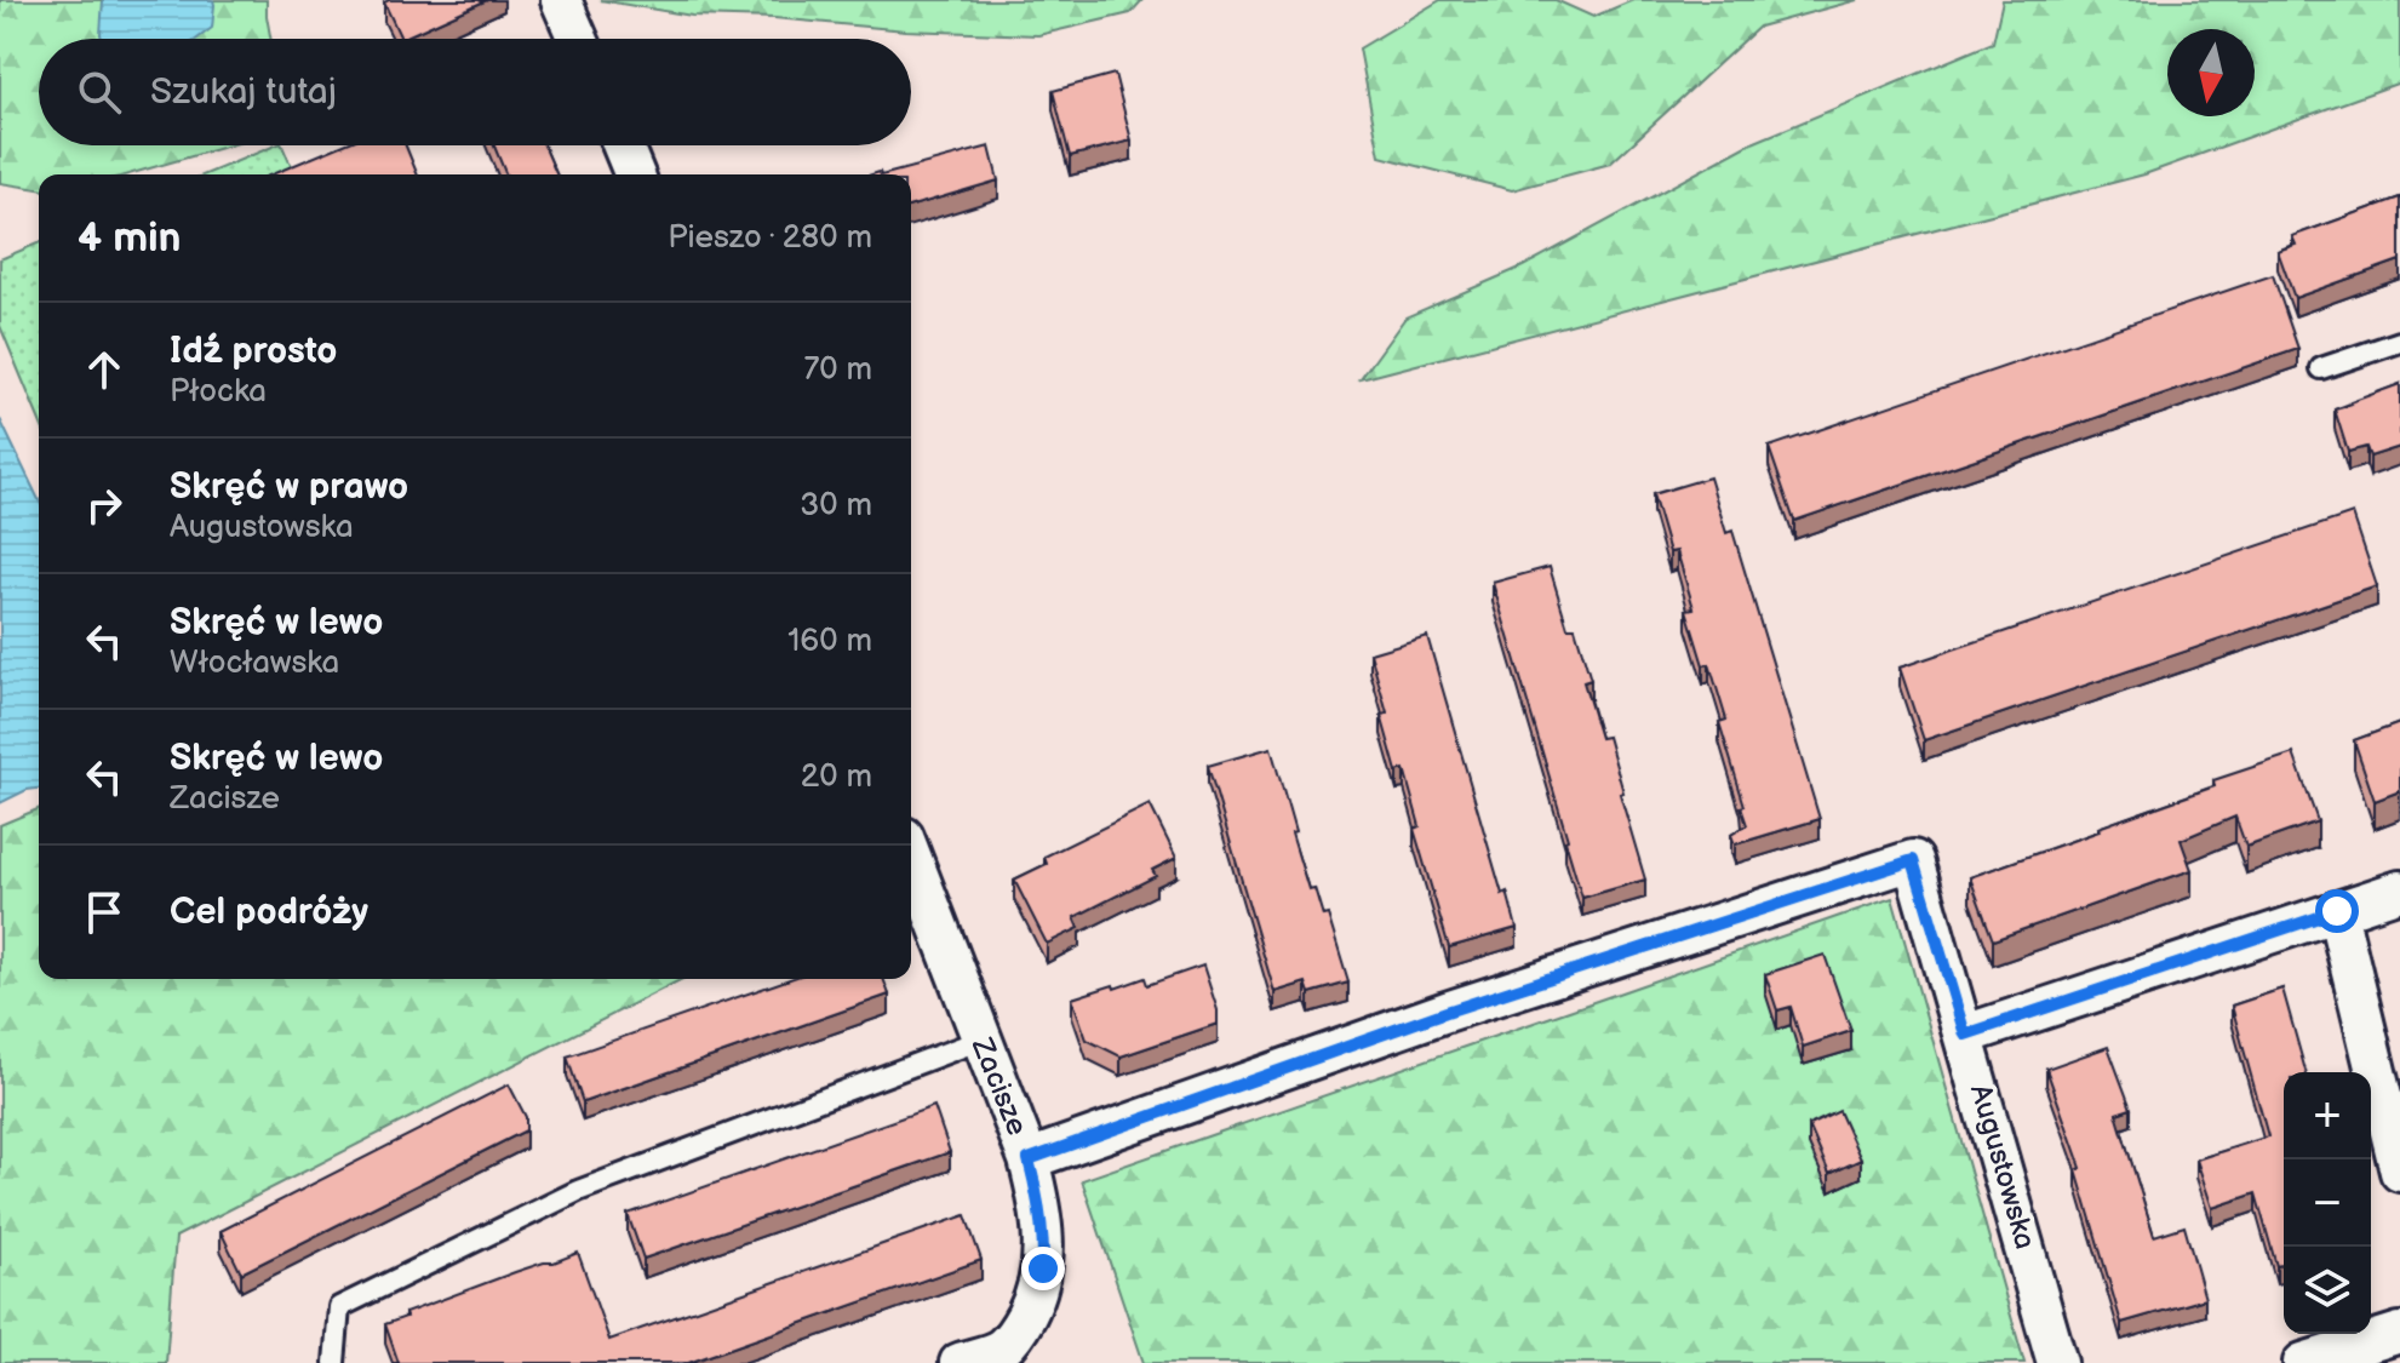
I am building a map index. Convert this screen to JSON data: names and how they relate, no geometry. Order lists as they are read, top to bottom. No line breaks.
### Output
{"streets":{"street":["Zacisze","Augustowska"]},"crossings":[["Zacisze","Augustowska"]],"north":"bottom","page":{"search":"Szukaj tutaj","heading":["4 min","Pieszo · 280 m"],"list":[["Idź prosto","Płocka","70 m"],["Skręć w prawo","Augustowska","30 m"],["Skręć w lewo","Włocławska","160 m"],["Skręć w lewo","Zacisze","20 m"],"Cel podróży"],"map_buttons":["+","−"]}}
